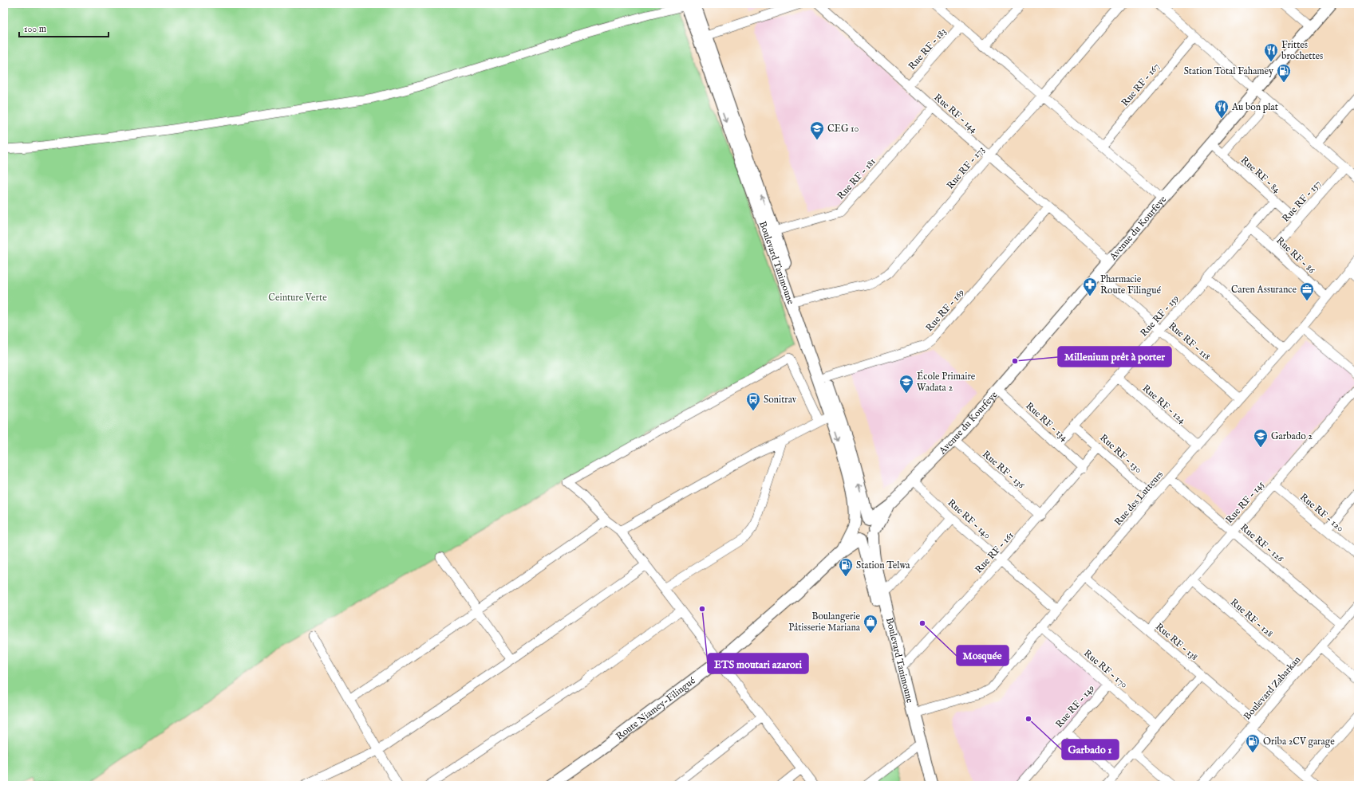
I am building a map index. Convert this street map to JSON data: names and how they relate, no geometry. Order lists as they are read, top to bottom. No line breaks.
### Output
{"streets":{"main road":["Avenue du Kourfeye","Boulevard Tanimoune","Route Niamey-Filingué"],"street":["Rue RF - 183","Rue RF - 167","Rue RF - 144","Rue RF - 173","Rue RF - 84","Rue RF - 181","Rue RF - 157","Rue RF - 86","Rue RF - 169","Rue RF - 159","Rue RF - 118","Rue RF - 124","Rue RF - 134","Rue RF - 130","Rue RF - 136","Rue des Lutteurs","Rue RF - 145","Rue RF - 120","Rue RF - 140","Rue RF - 126","Rue RF - 161","Rue RF - 128","Rue RF - 138","Rue RF - 170","Boulevard Zabarkan","Rue RF - 149"]},"crossings":[["Rue RF - 183","Rue RF - 144"],["Rue RF - 144","Rue RF - 173"],["Rue RF - 144","Rue RF - 181"],["Rue RF - 144","Avenue du Kourfeye"],["Rue RF - 144","Rue RF - 169"],["Rue RF - 173","Boulevard Tanimoune"],["Rue RF - 84","Rue RF - 157"],["Rue RF - 84","Avenue du Kourfeye"],["Rue RF - 84","Rue RF - 159"],["Rue RF - 181","Boulevard Tanimoune"],["Rue RF - 157","Rue RF - 86"],["Avenue du Kourfeye","Boulevard Tanimoune"],["Avenue du Kourfeye","Rue RF - 118"],["Avenue du Kourfeye","Rue RF - 134"],["Avenue du Kourfeye","Rue RF - 136"],["Avenue du Kourfeye","Rue RF - 140"],["Avenue du Kourfeye","Route Niamey-Filingué"],["Rue RF - 86","Rue RF - 159"],["Rue RF - 86","Rue des Lutteurs"],["Boulevard Tanimoune","Rue RF - 169"],["Boulevard Tanimoune","Rue des Lutteurs"],["Boulevard Tanimoune","Rue RF - 161"],["Boulevard Tanimoune","Route Niamey-Filingué"],["Rue RF - 159","Rue RF - 118"],["Rue RF - 159","Rue RF - 124"],["Rue RF - 159","Rue RF - 134"],["Rue RF - 159","Rue RF - 130"],["Rue RF - 118","Rue des Lutteurs"],["Rue RF - 124","Rue des Lutteurs"],["Rue RF - 134","Rue RF - 161"],["Rue RF - 130","Rue des Lutteurs"],["Rue RF - 130","Rue RF - 161"],["Rue RF - 136","Rue RF - 161"],["Rue des Lutteurs","Rue RF - 140"],["Rue des Lutteurs","Rue RF - 126"],["Rue des Lutteurs","Rue RF - 138"],["Rue des Lutteurs","Rue RF - 170"],["Rue RF - 145","Rue RF - 120"],["Rue RF - 145","Rue RF - 126"],["Rue RF - 145","Rue RF - 128"],["Rue RF - 145","Rue RF - 138"],["Rue RF - 140","Rue RF - 161"],["Rue RF - 126","Boulevard Zabarkan"],["Rue RF - 128","Boulevard Zabarkan"],["Rue RF - 138","Boulevard Zabarkan"],["Rue RF - 170","Rue RF - 149"]],"parks":["Ceinture Verte"],"places":{"restaurant":["Frittes brochettes","Au bon plat"],"fuel station":["Station Total Fahamey","Station Telwa","Oriba 2CV garage"],"school or university":["CEG 10","École Primaire Wadata 2","Garbado 2"],"pharmacy":["Pharmacie Route Filingué"],"office":["Caren Assurance"],"other":["Millenium prêt à porter","ETS moutari azarori","Mosquée","Garbado 1"],"bus stop":["Sonitrav"],"shop":["Boulangerie Pâtisserie Mariana"]},"scale_bar":"100 m"}
